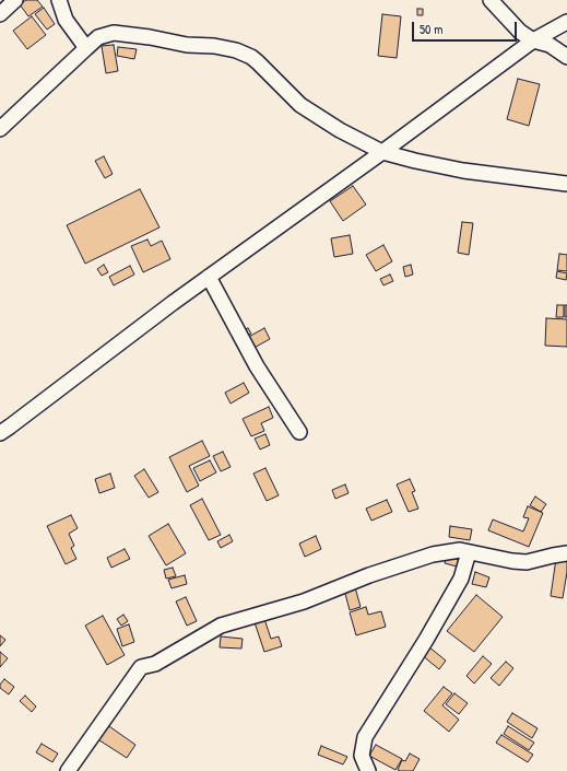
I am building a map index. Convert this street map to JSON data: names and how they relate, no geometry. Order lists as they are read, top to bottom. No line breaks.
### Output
{"scale_bar":"50 m"}
